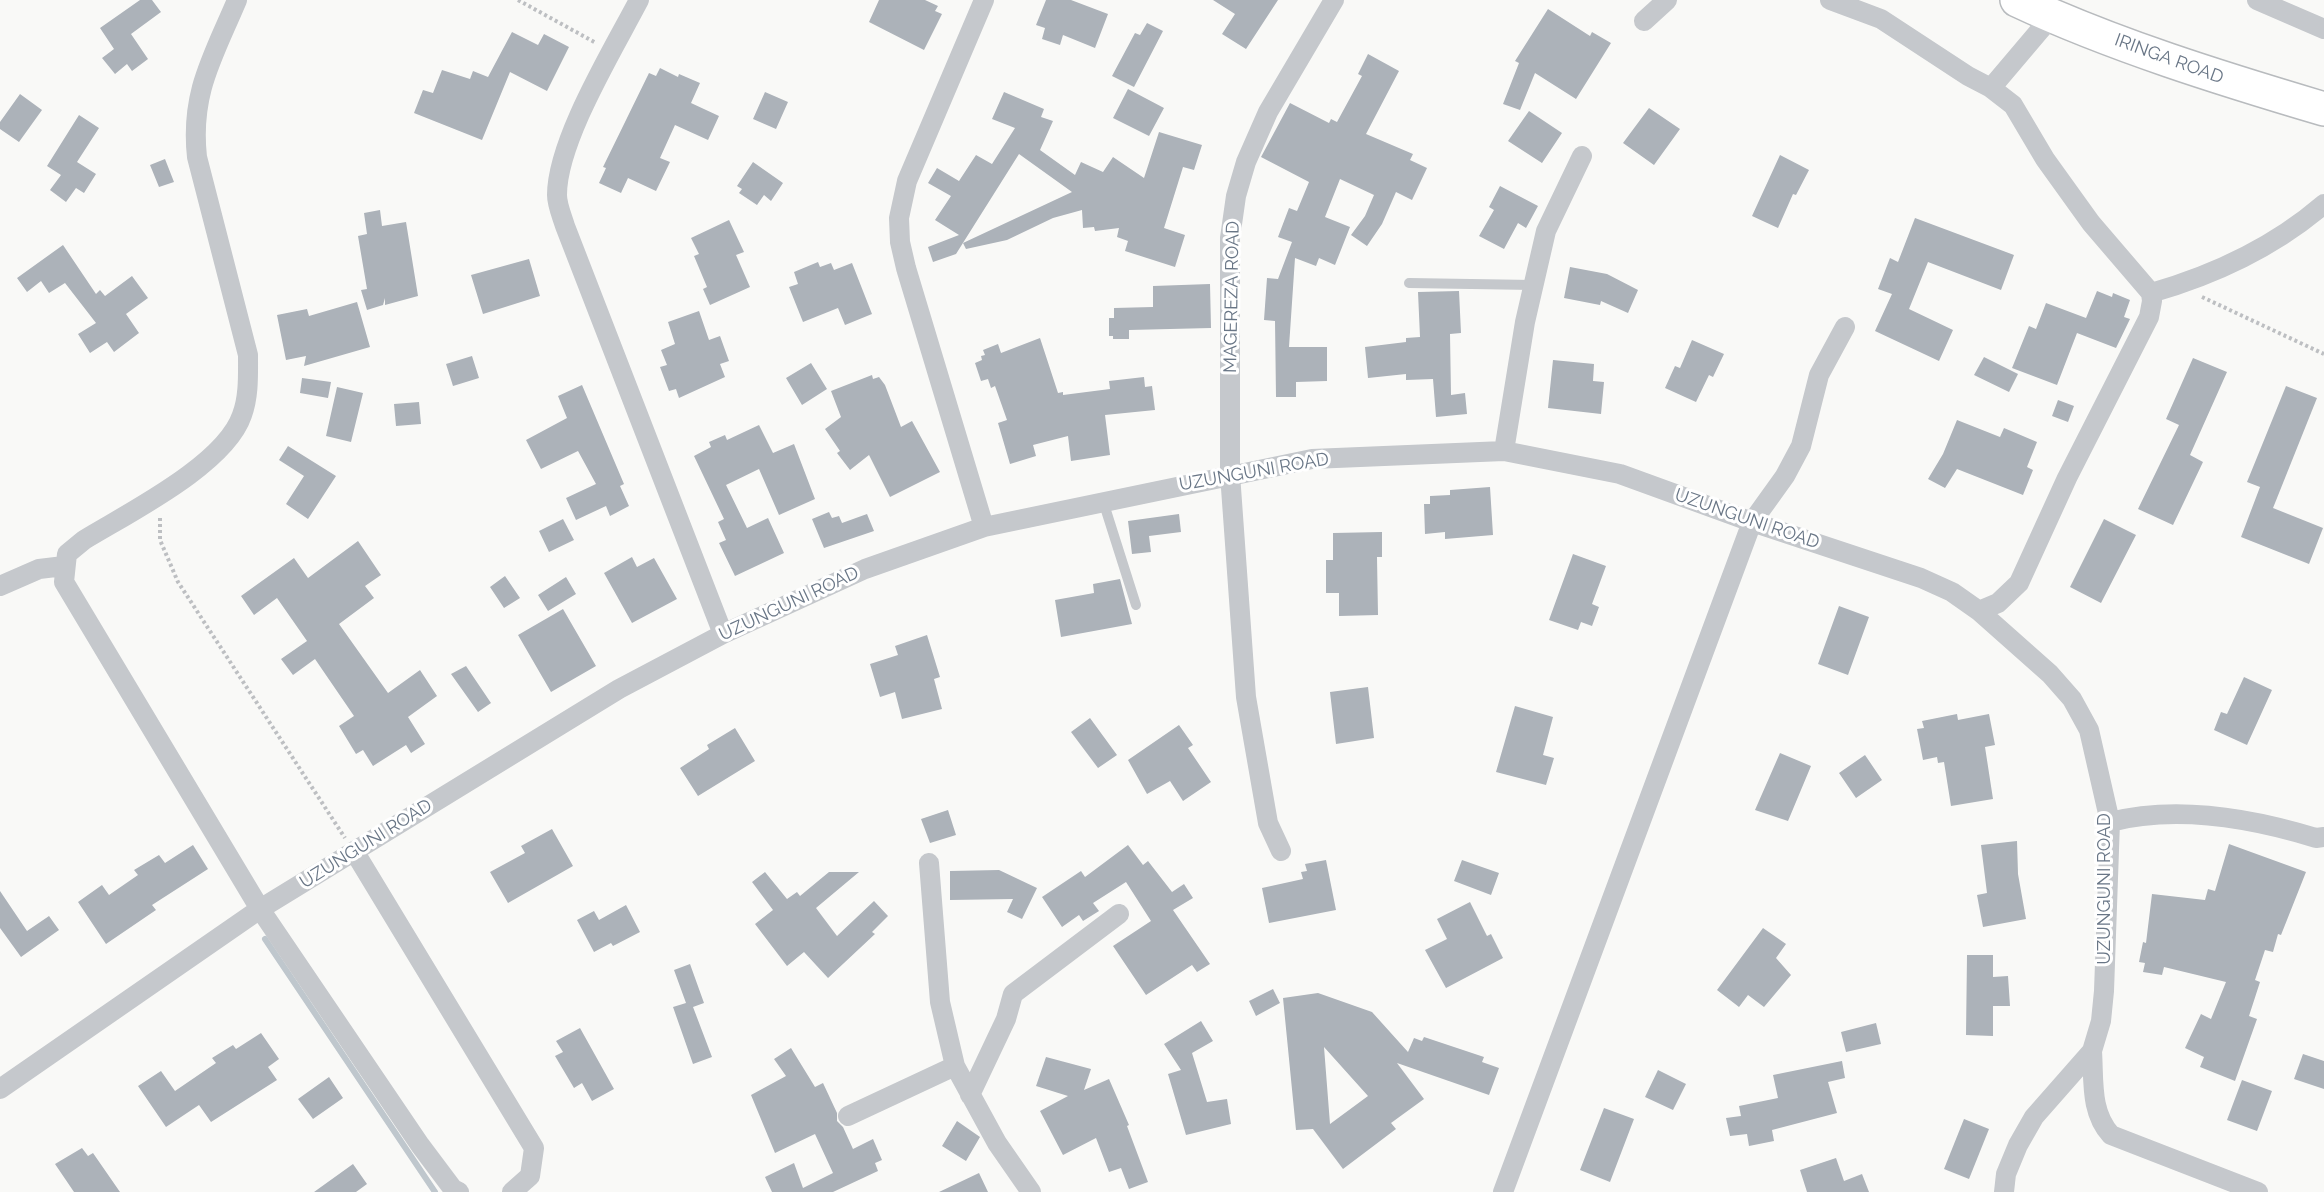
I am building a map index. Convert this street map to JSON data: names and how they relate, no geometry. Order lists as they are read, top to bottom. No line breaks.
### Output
{"streets":{"highway":["IRINGA ROAD"],"street":["MAGEREZA ROAD","UZUNGUNI ROAD"]},"crossings":[["MAGEREZA ROAD","UZUNGUNI ROAD"]]}
